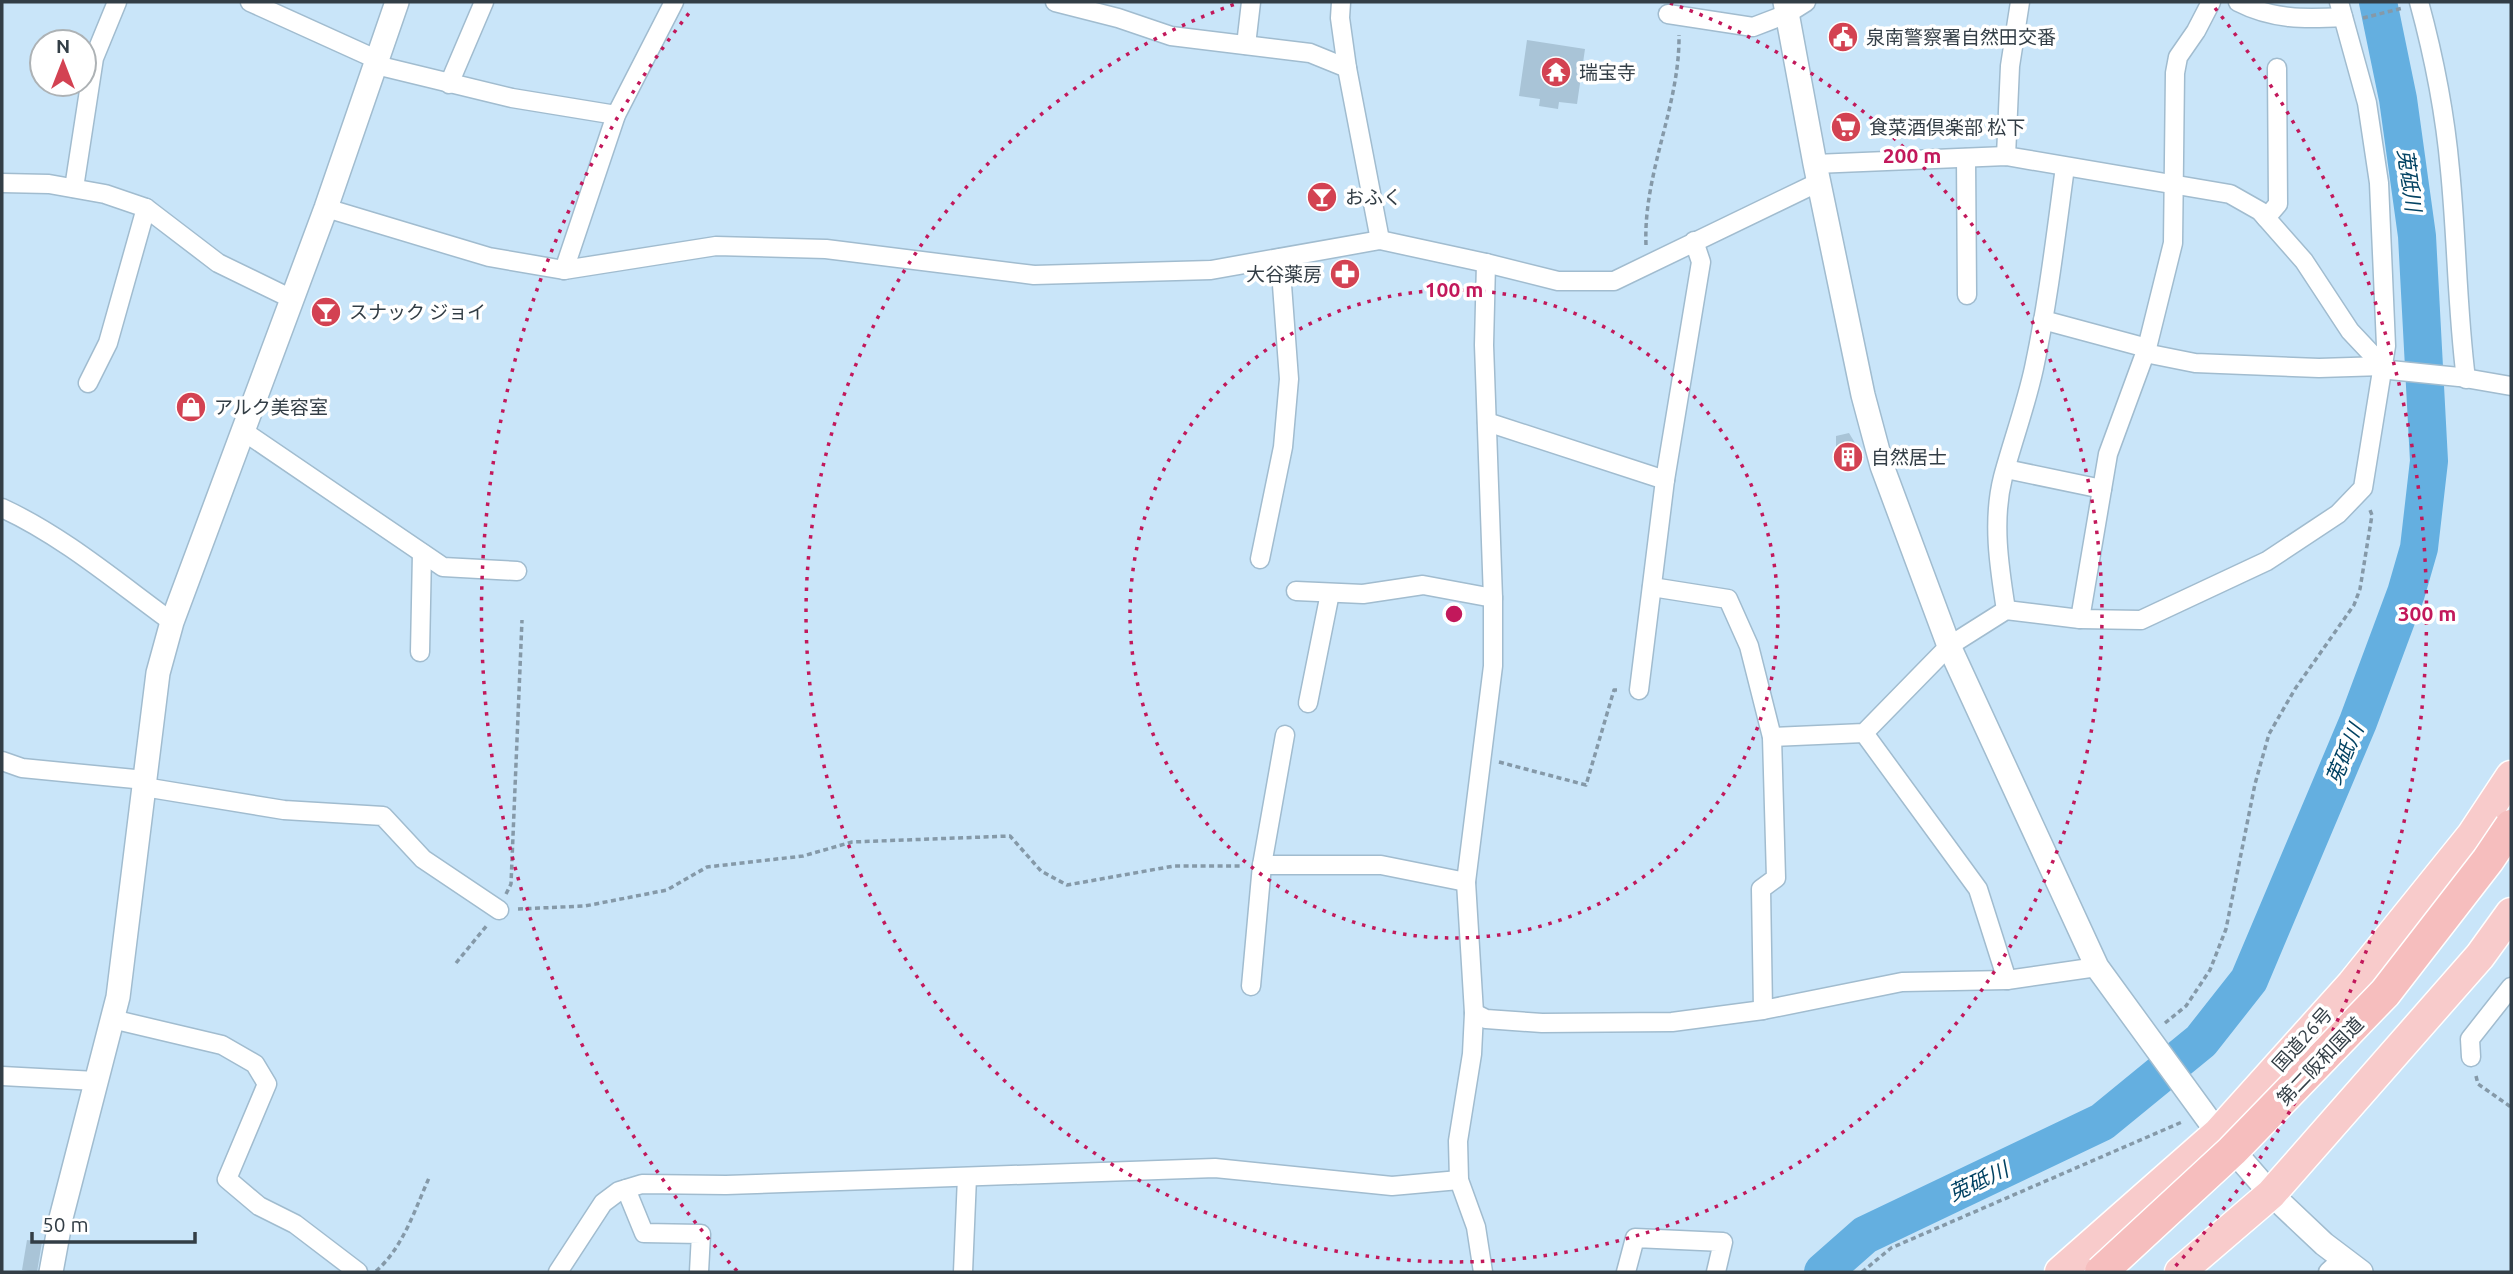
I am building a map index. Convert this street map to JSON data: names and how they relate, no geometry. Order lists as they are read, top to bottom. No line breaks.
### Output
{"streets":{"highway":["国道26号","第二阪和国道"]},"water":["莵砥川"],"places":{"public building":["泉南警察署自然田交番"],"temple":["瑞宝寺"],"supermarket":["食菜酒倶楽部 松下"],"bar":["おふく","スナック ジョイ"],"pharmacy":["大谷薬房"],"shop":["アルク美容室"],"building":["自然居士"]},"scale_bar":"50 m","north":"top","rings":["200 m","100 m","300 m"]}
